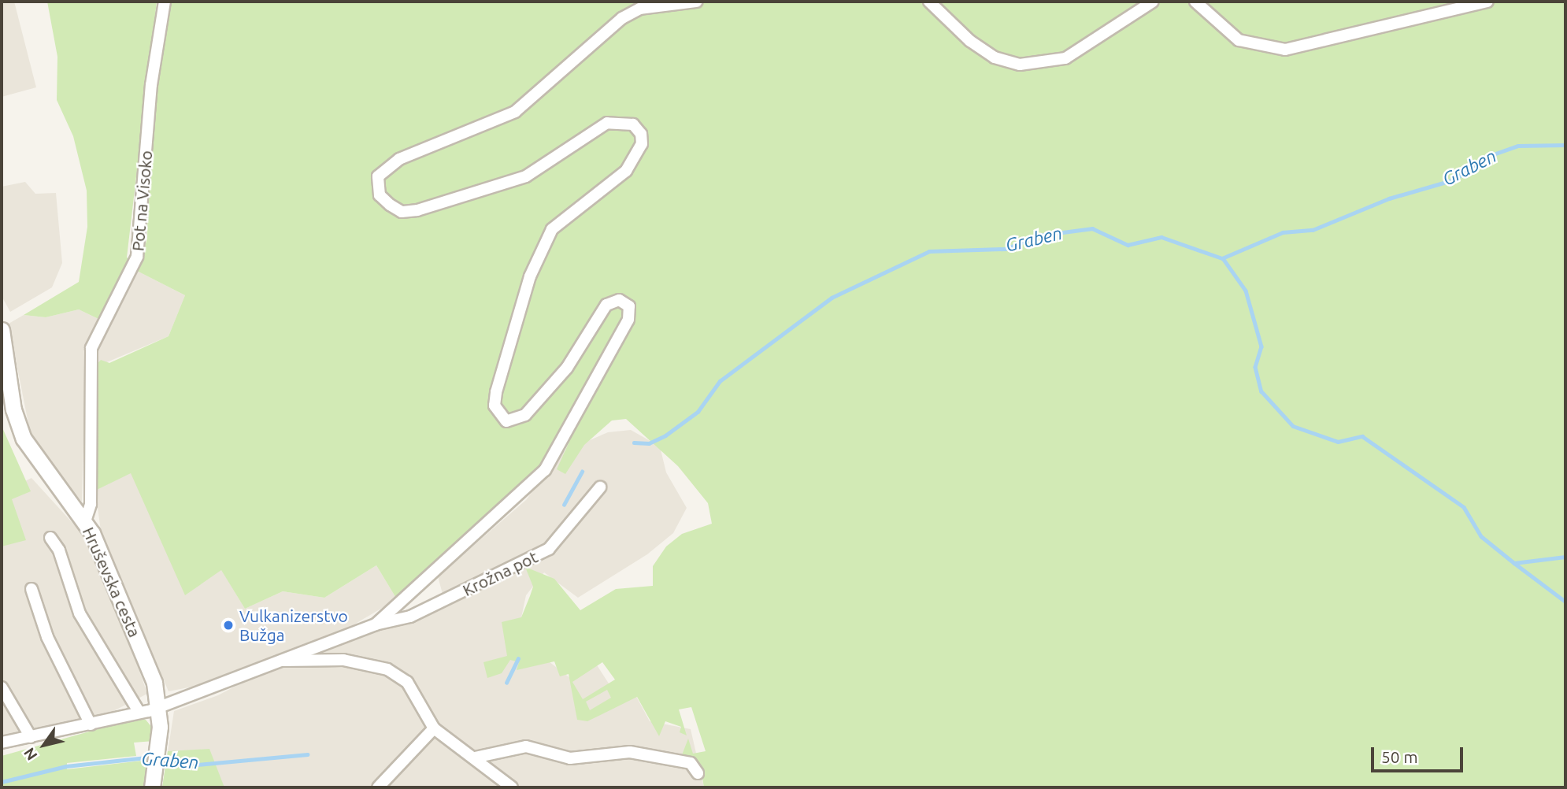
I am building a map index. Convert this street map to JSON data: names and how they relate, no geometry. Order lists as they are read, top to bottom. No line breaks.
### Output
{"streets":{"street":["Pot na Visoko","Krožna pot","Hruševska cesta"]},"crossings":[["Pot na Visoko","Hruševska cesta"],["Krožna pot","Hruševska cesta"]],"water":["Graben"],"places":["Vulkanizerstvo Bužga"],"scale_bar":"50 m","north":"bottom left"}
